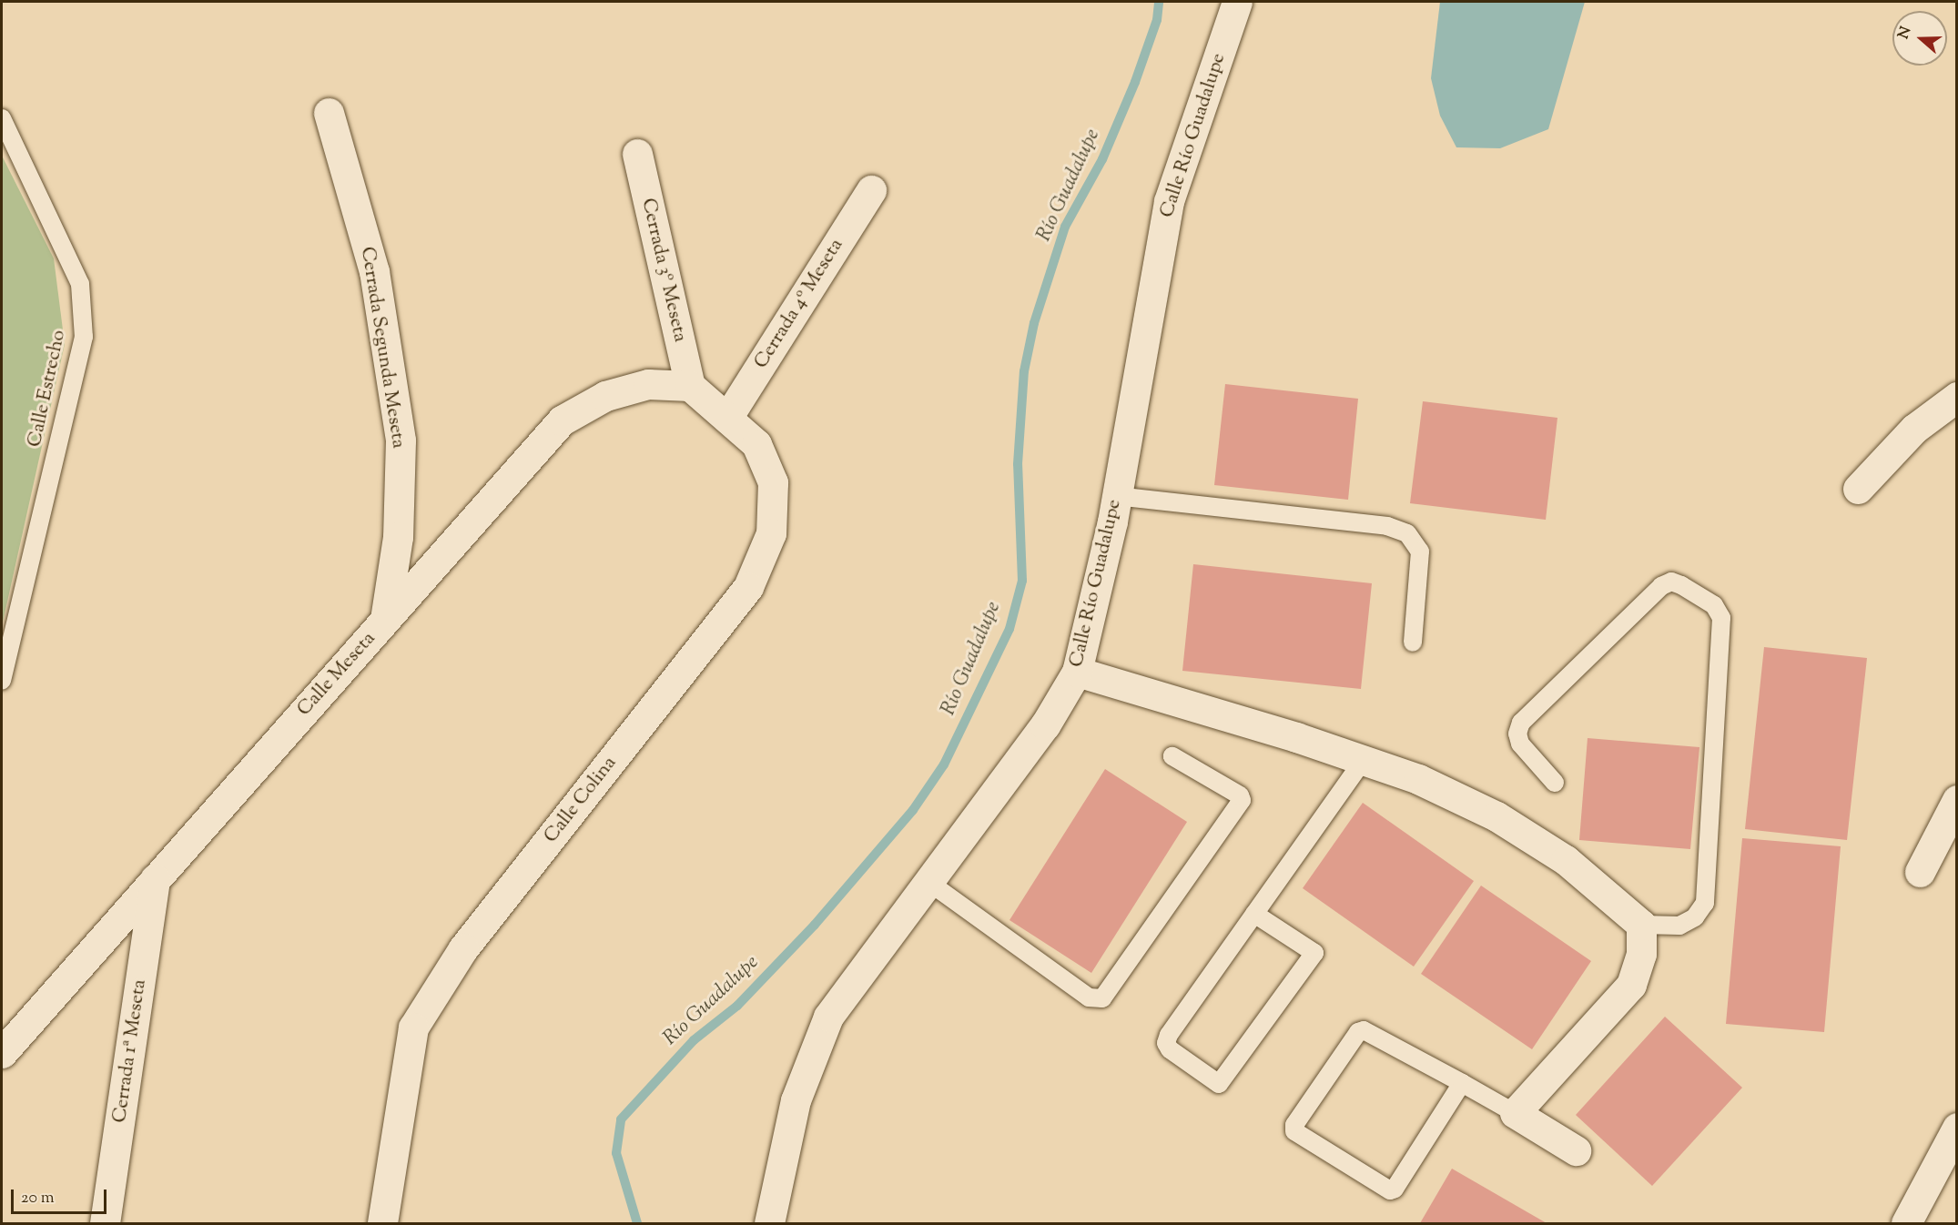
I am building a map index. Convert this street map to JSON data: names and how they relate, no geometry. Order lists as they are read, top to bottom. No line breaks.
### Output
{"streets":{"street":["Calle Río Guadalupe","Cerrada 3º Meseta","Cerrada 4º Meseta","Cerrada Segunda Meseta","Calle Meseta","Calle Colina","Cerrada 1ª Meseta"],"lane":["Calle Estrecho"]},"crossings":[["Cerrada 3º Meseta","Calle Meseta"],["Cerrada 4º Meseta","Calle Colina"],["Cerrada Segunda Meseta","Calle Meseta"],["Calle Meseta","Cerrada 1ª Meseta"]],"water":["Río Guadalupe"],"scale_bar":"20 m","north":"left"}
